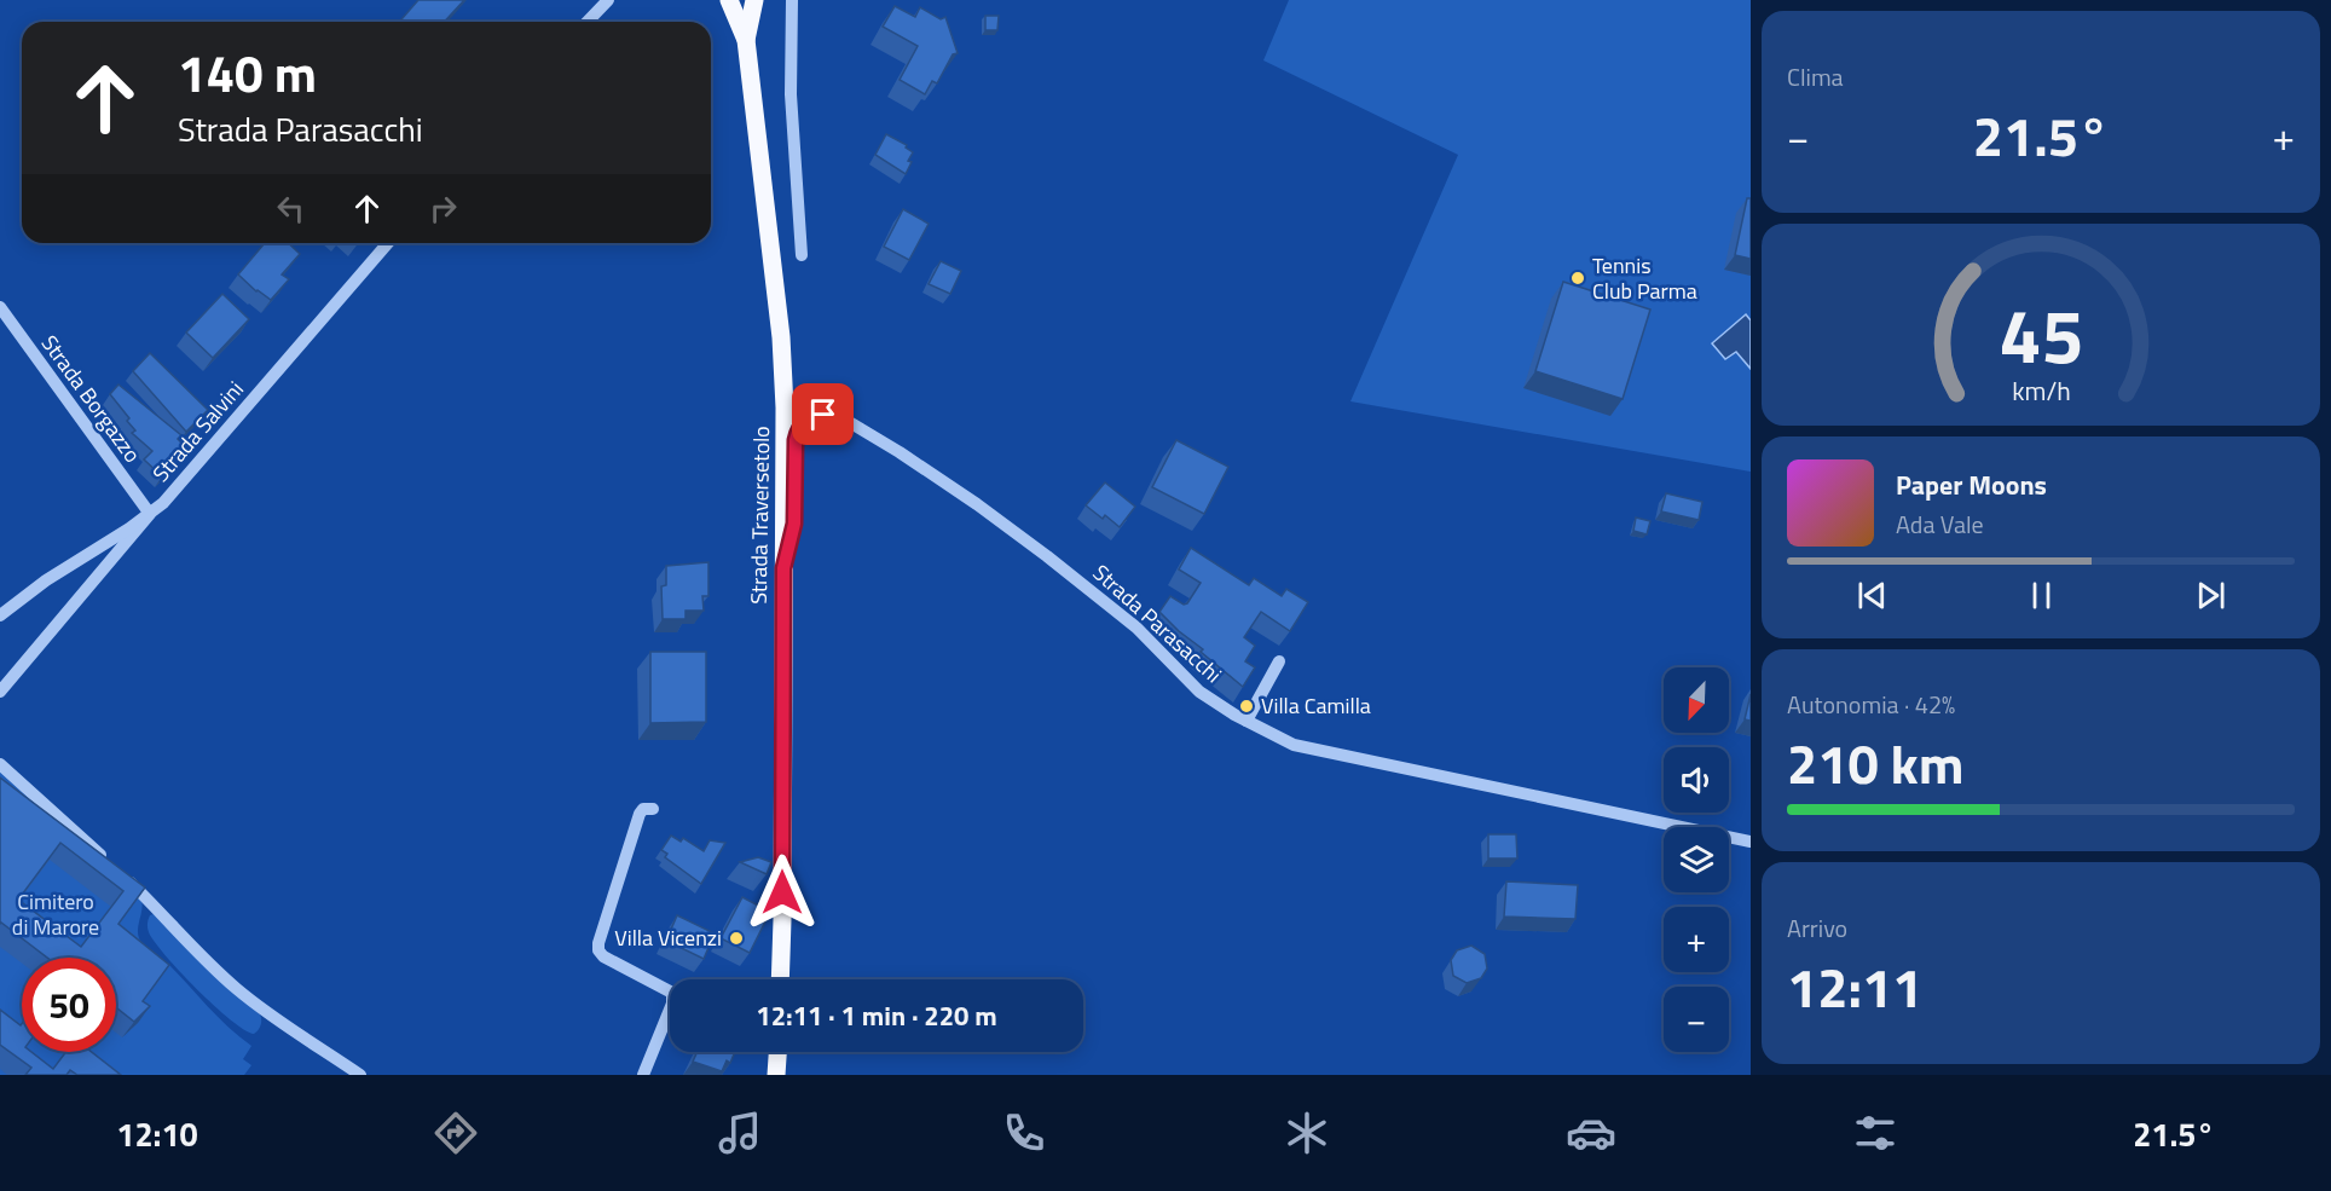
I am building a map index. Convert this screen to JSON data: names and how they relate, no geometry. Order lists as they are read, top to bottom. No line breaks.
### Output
{"streets":{"main road":["Strada Traversetolo"],"street":["Strada Borgazzo","Strada Salvini","Strada Parasacchi"]},"crossings":[["Strada Borgazzo","Strada Salvini"],["Strada Traversetolo","Strada Parasacchi"]],"parks":["Cimitero di Marore"],"places":["Tennis Club Parma","Villa Camilla","Villa Vicenzi"],"north":"bottom left","page":{"tile":["Clima",["Autonomia · 42%","210 km"],["Arrivo","12:11"]],"turn":["140 m","Strada Parasacchi"],"heat":["−","21.5°","+"],"song":["Paper Moons","Ada Vale"],"map_buttons":["+","−"],"limit":"50","trip":"12:11 · 1 min · 220 m","tabs":["12:10","21.5°"],"gauge":["45","km/h"]}}
